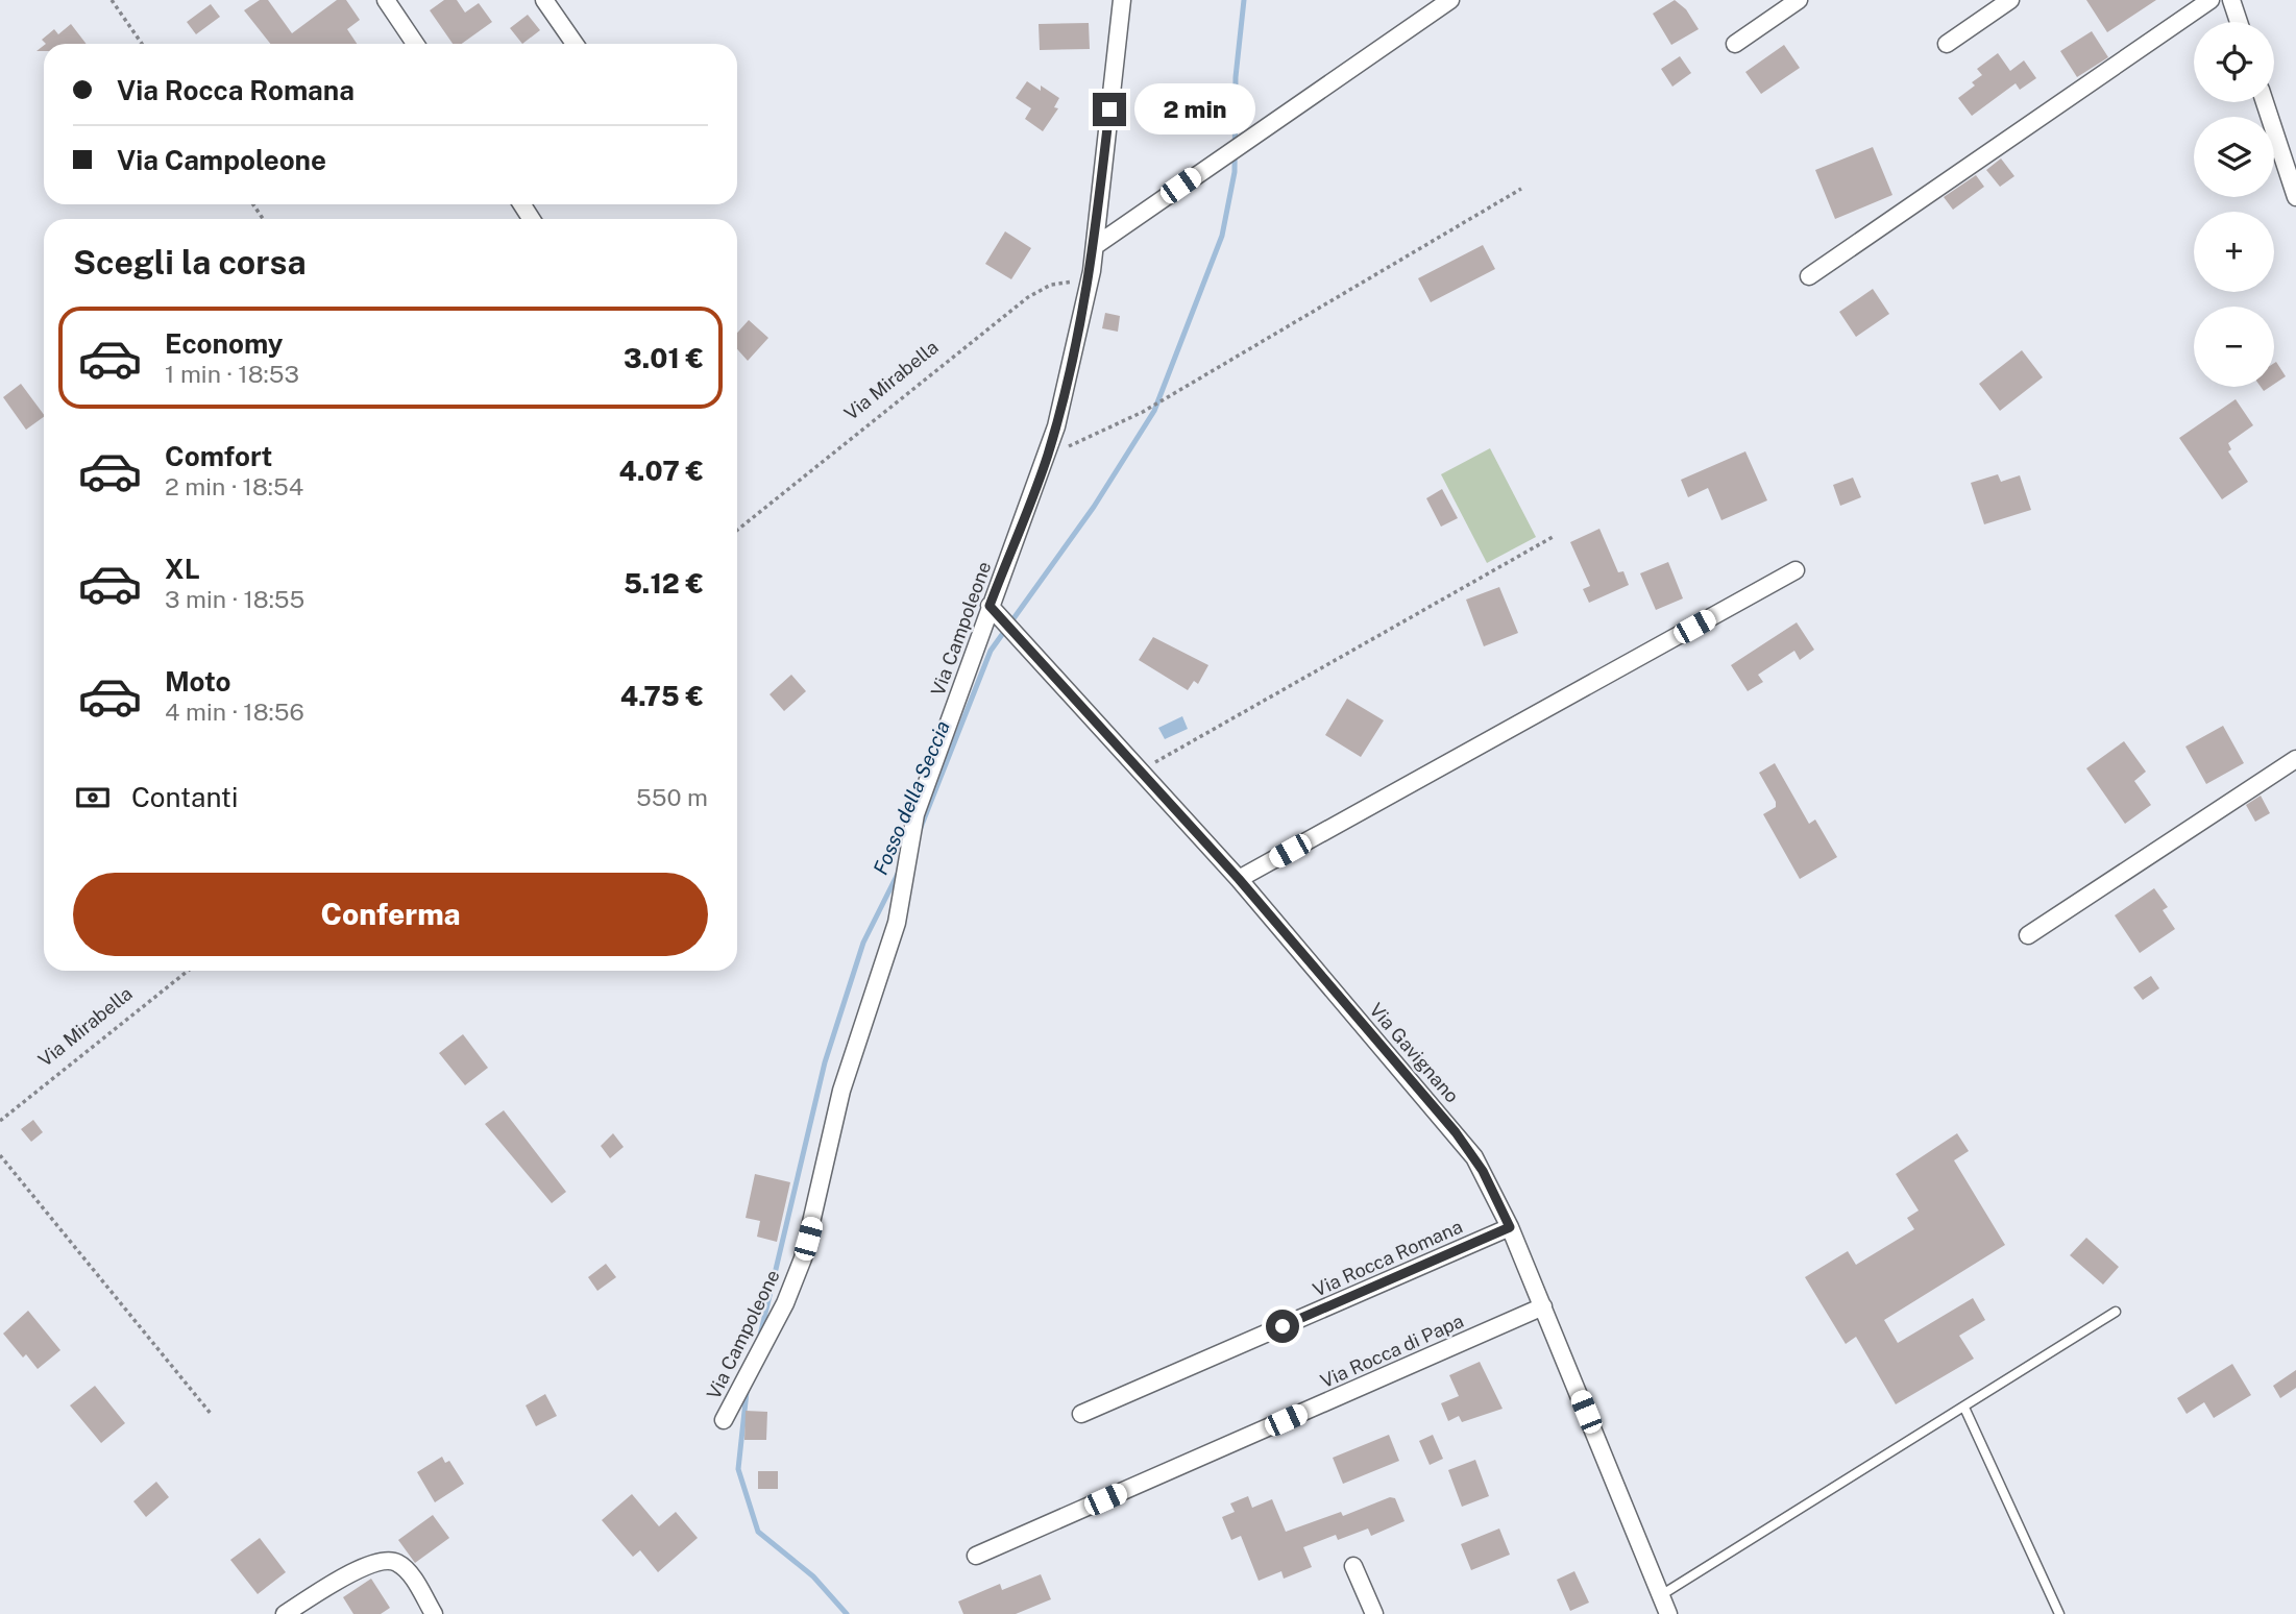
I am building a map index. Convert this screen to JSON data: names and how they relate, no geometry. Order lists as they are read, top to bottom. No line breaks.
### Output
{"streets":{"street":["Via Campoleone","Via Gavignano","Via Rocca Romana","Via Rocca di Papa"],"path":["Via Mirabella"]},"crossings":[["Via Mirabella","Via Campoleone"],["Via Campoleone","Via Gavignano"],["Via Gavignano","Via Rocca Romana"],["Via Gavignano","Via Rocca di Papa"]],"water":["Fosso della Seccia"],"page":{"map_buttons":["+","−"],"banner":["Via Rocca Romana","Via Campoleone"],"bubble":"2 min","heading":"Scegli la corsa","list":[{"name":"Economy","note":"1 min · 18:53","value":"3.01 €"},{"name":"Comfort","note":"2 min · 18:54","value":"4.07 €"},{"name":"XL","note":"3 min · 18:55","value":"5.12 €"},{"name":"Moto","note":"4 min · 18:56","value":"4.75 €"}],"pay":["Contanti","550 m"],"buttons":"Conferma"}}
